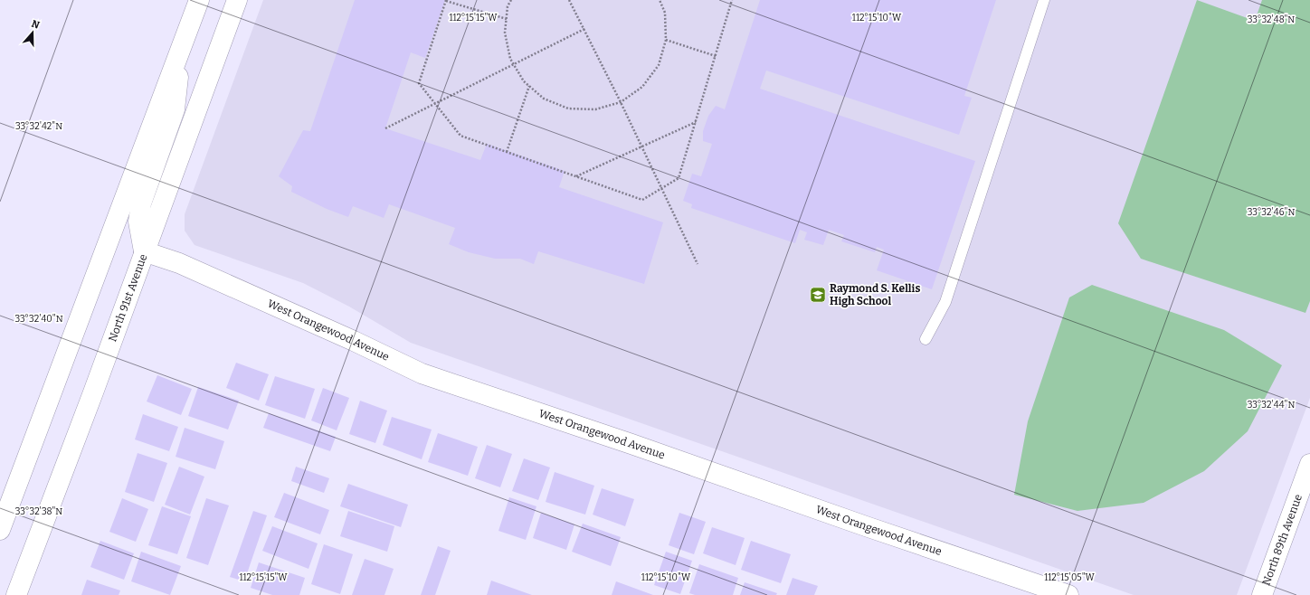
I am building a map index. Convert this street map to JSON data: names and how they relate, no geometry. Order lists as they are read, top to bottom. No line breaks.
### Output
{"streets":{"main road":["North 91st Avenue","West Orangewood Avenue","North 89th Avenue"]},"crossings":[["North 91st Avenue","West Orangewood Avenue"]],"places":{"school or university":["Raymond S. Kellis High School"]},"north":"top","coordinates":["112°15'15\"W","112°15'10\"W","33°32'48\"N","33°32'42\"N","33°32'46\"N","33°32'40\"N","33°32'44\"N","33°32'38\"N","112°15'05\"W"]}
